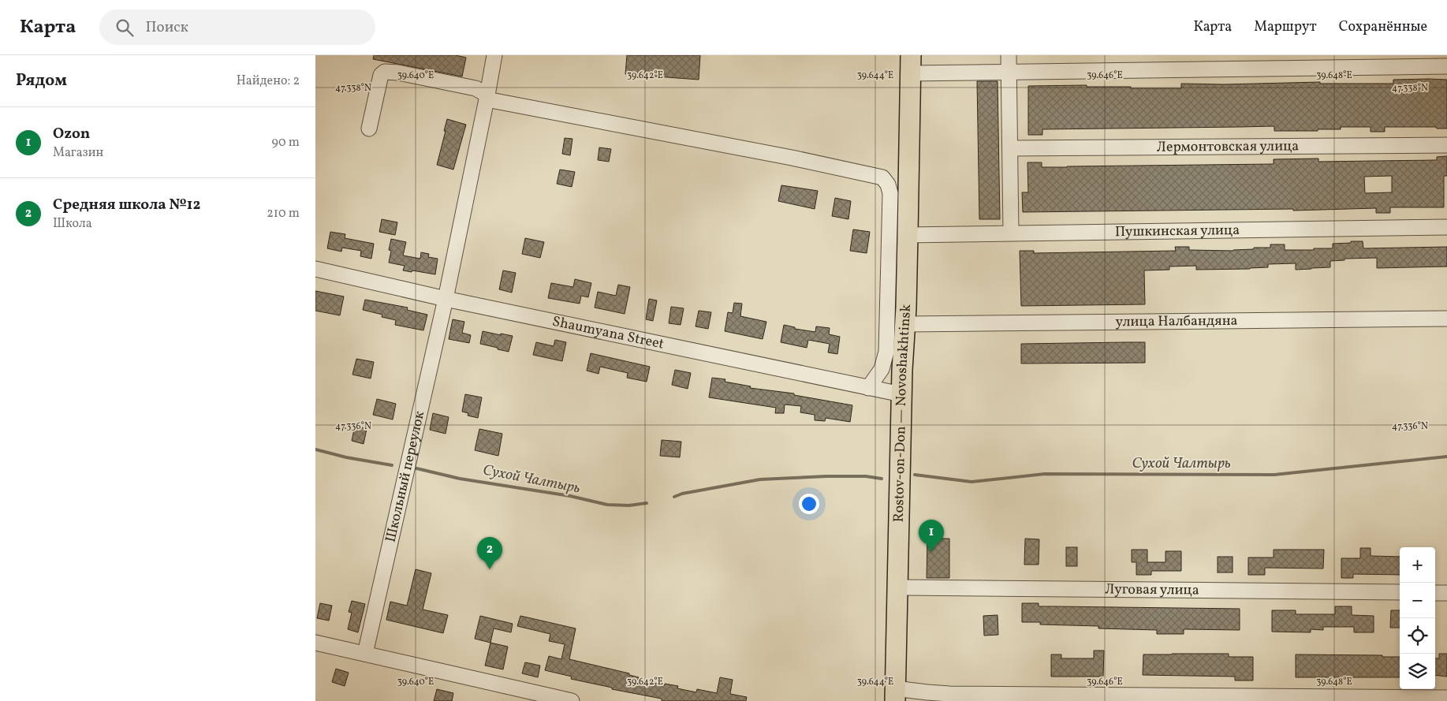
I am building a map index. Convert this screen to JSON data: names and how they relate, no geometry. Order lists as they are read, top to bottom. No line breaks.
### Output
{"streets":{"main road":["Rostov-on-Don — Novoshakhtinsk"],"street":["Лермонтовская улица","Пушкинская улица","улица Налбандяна","Shaumyana Street","Школьный переулок","Луговая улица"]},"crossings":[["улица Налбандяна","Rostov-on-Don — Novoshakhtinsk"],["Shaumyana Street","Rostov-on-Don — Novoshakhtinsk"],["Shaumyana Street","Школьный переулок"],["Rostov-on-Don — Novoshakhtinsk","Луговая улица"]],"water":["Сухой Чалтырь"],"page":{"header":"Карта","search":"Поиск","nav":["Карта","Маршрут","Сохранённые"],"heading":["Рядом","Найдено: 2"],"list":[{"mark":"1","name":"Ozon","note":"Магазин","value":"90 m"},{"mark":"2","name":"Средняя школа №12","note":"Школа","value":"210 m"}],"pins":["1","2"],"map_buttons":["+","−"]},"coordinates":["39.640°E","39.642°E","39.644°E","39.646°E","39.648°E","47.338°N","47.336°N"]}
